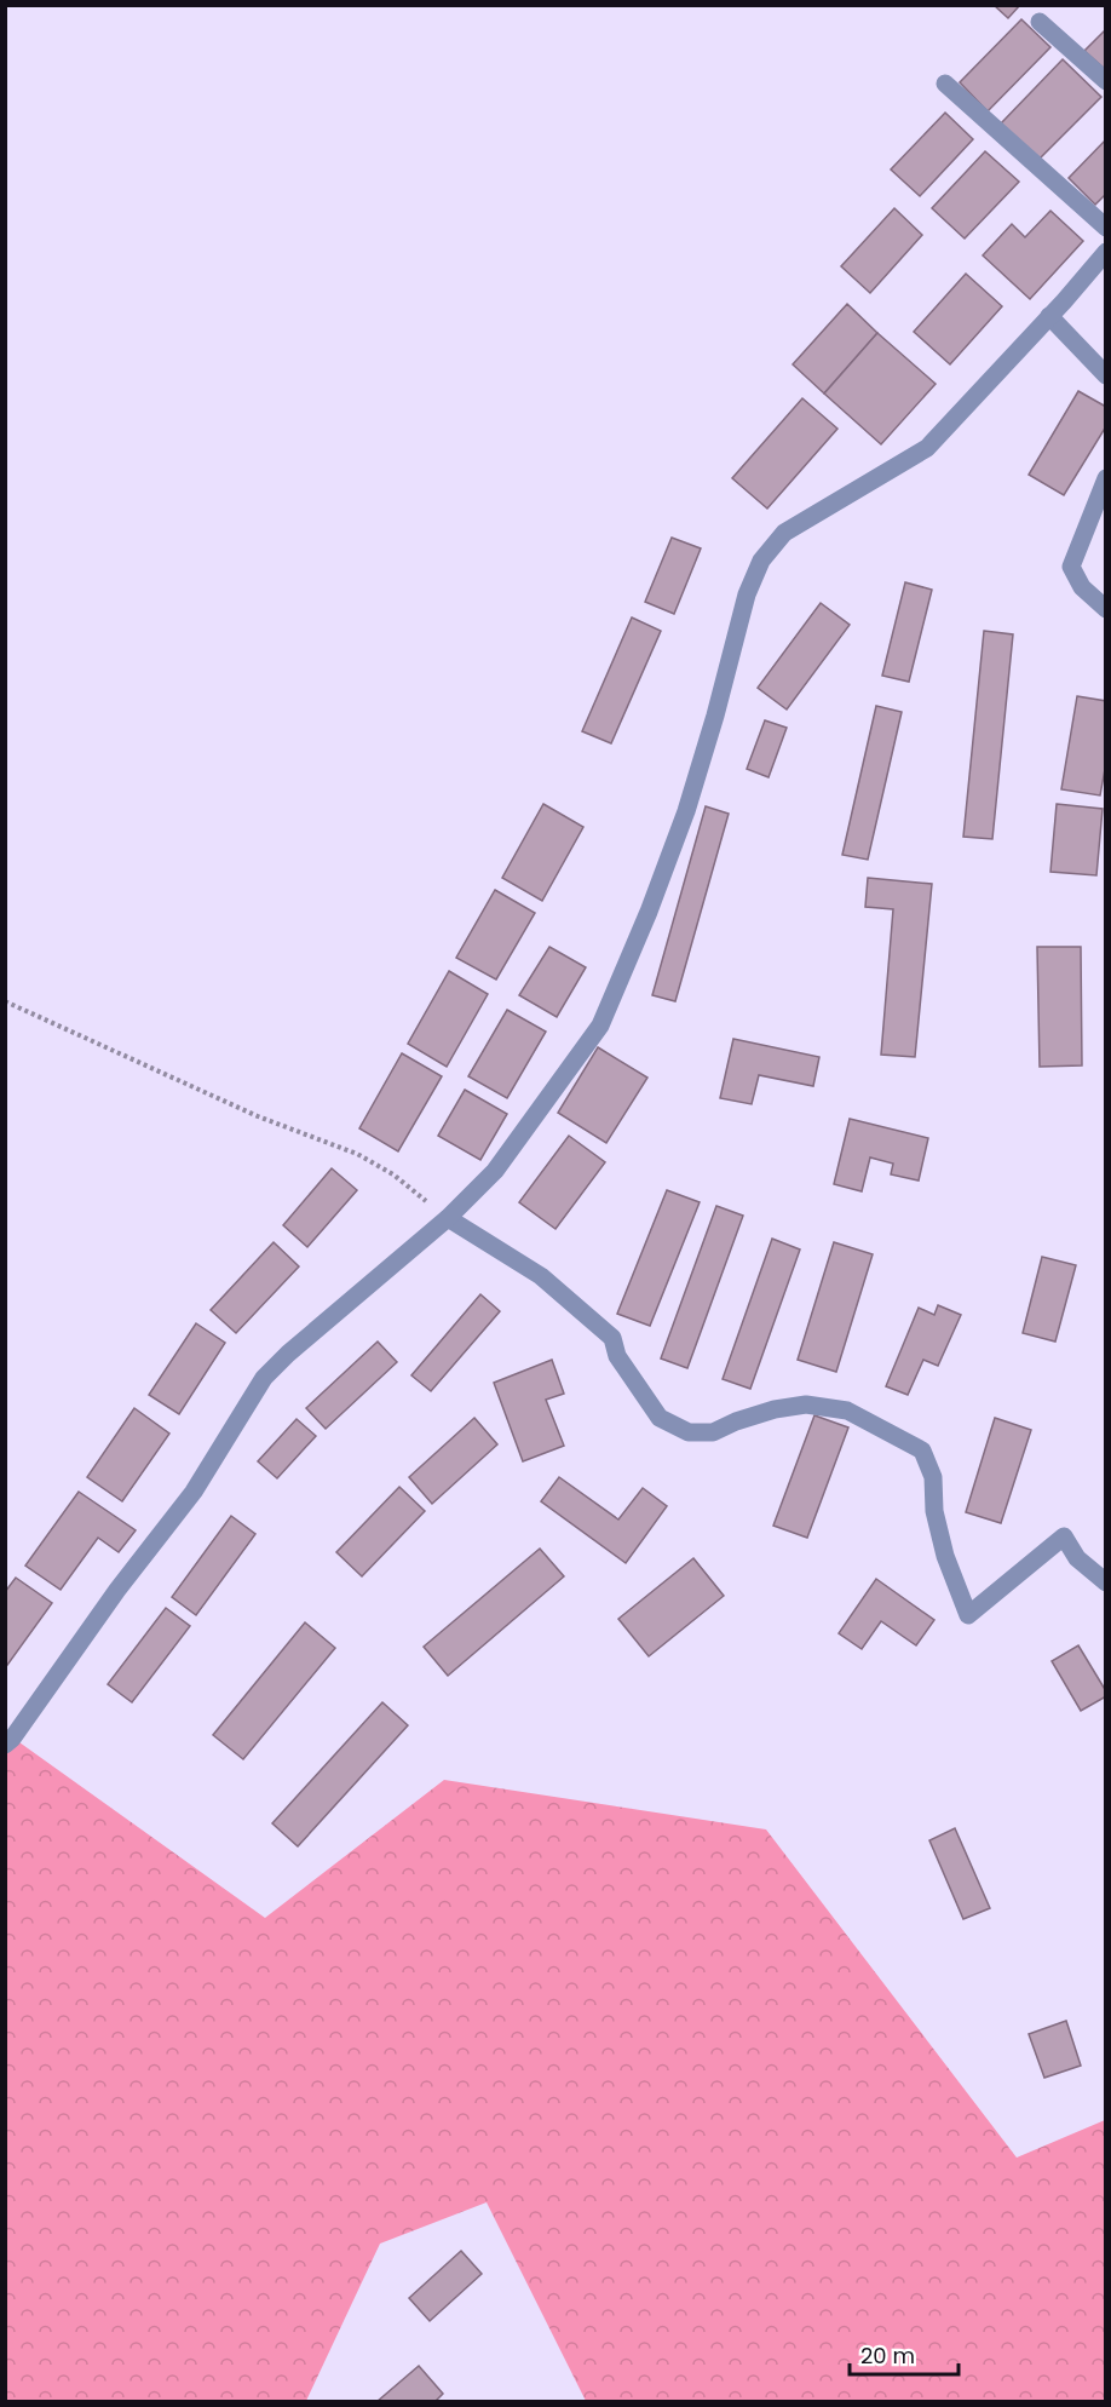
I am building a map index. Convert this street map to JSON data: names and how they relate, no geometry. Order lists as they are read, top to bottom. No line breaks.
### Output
{"scale_bar":"20 m"}
